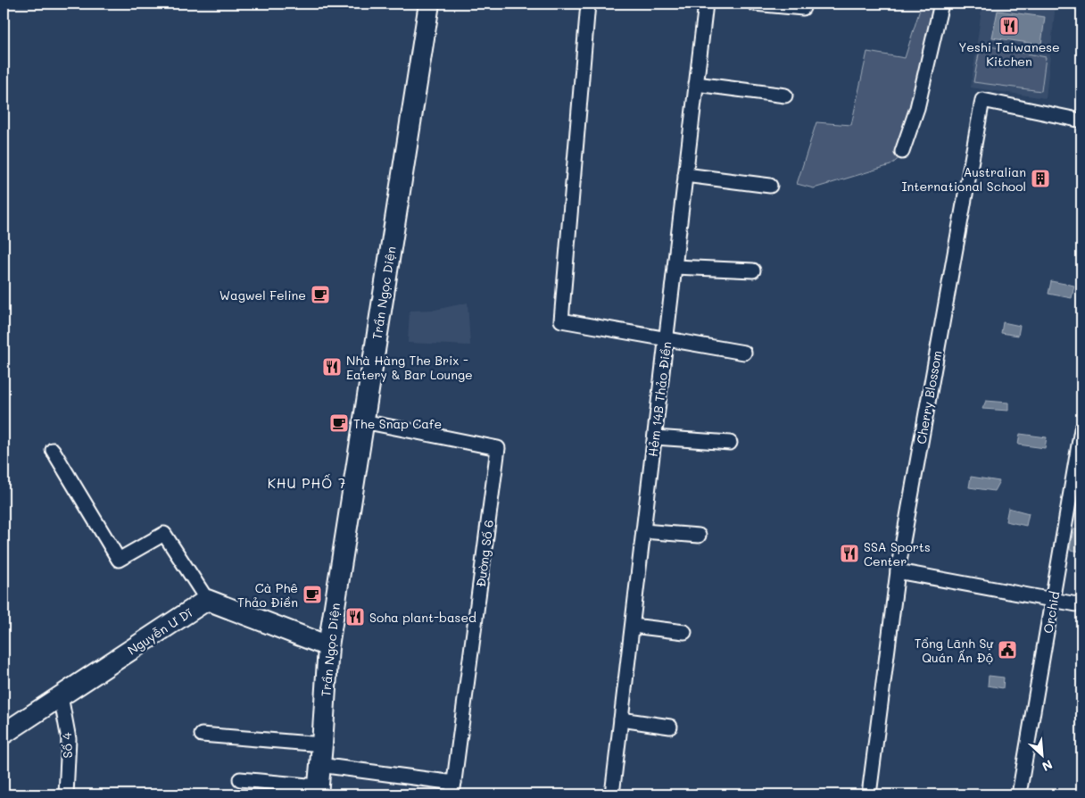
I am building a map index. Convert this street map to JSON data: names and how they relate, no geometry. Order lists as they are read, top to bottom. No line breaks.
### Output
{"streets":{"street":["Trần Ngọc Diện","Cherry Blossom","Hẻm 14B Thảo Điền","Đường Số 6","Orchid","Nguyễn Ư Dĩ","Số 4"]},"crossings":[["Trần Ngọc Diện","Đường Số 6"],["Nguyễn Ư Dĩ","Số 4"]],"districts":["KHU PHỐ 7"],"places":{"restaurant":["Yeshi Taiwanese Kitchen","Nhà Hàng The Brix - Eatery & Bar Lounge","SSA Sports Center","Soha plant-based"],"building":["Australian International School"],"cafe":["Wagwel Feline","The Snap Cafe","Cà Phê Thảo Điền"],"public building":["Tổng Lãnh Sự Quán Ấn Độ"]},"north":"bottom right"}
